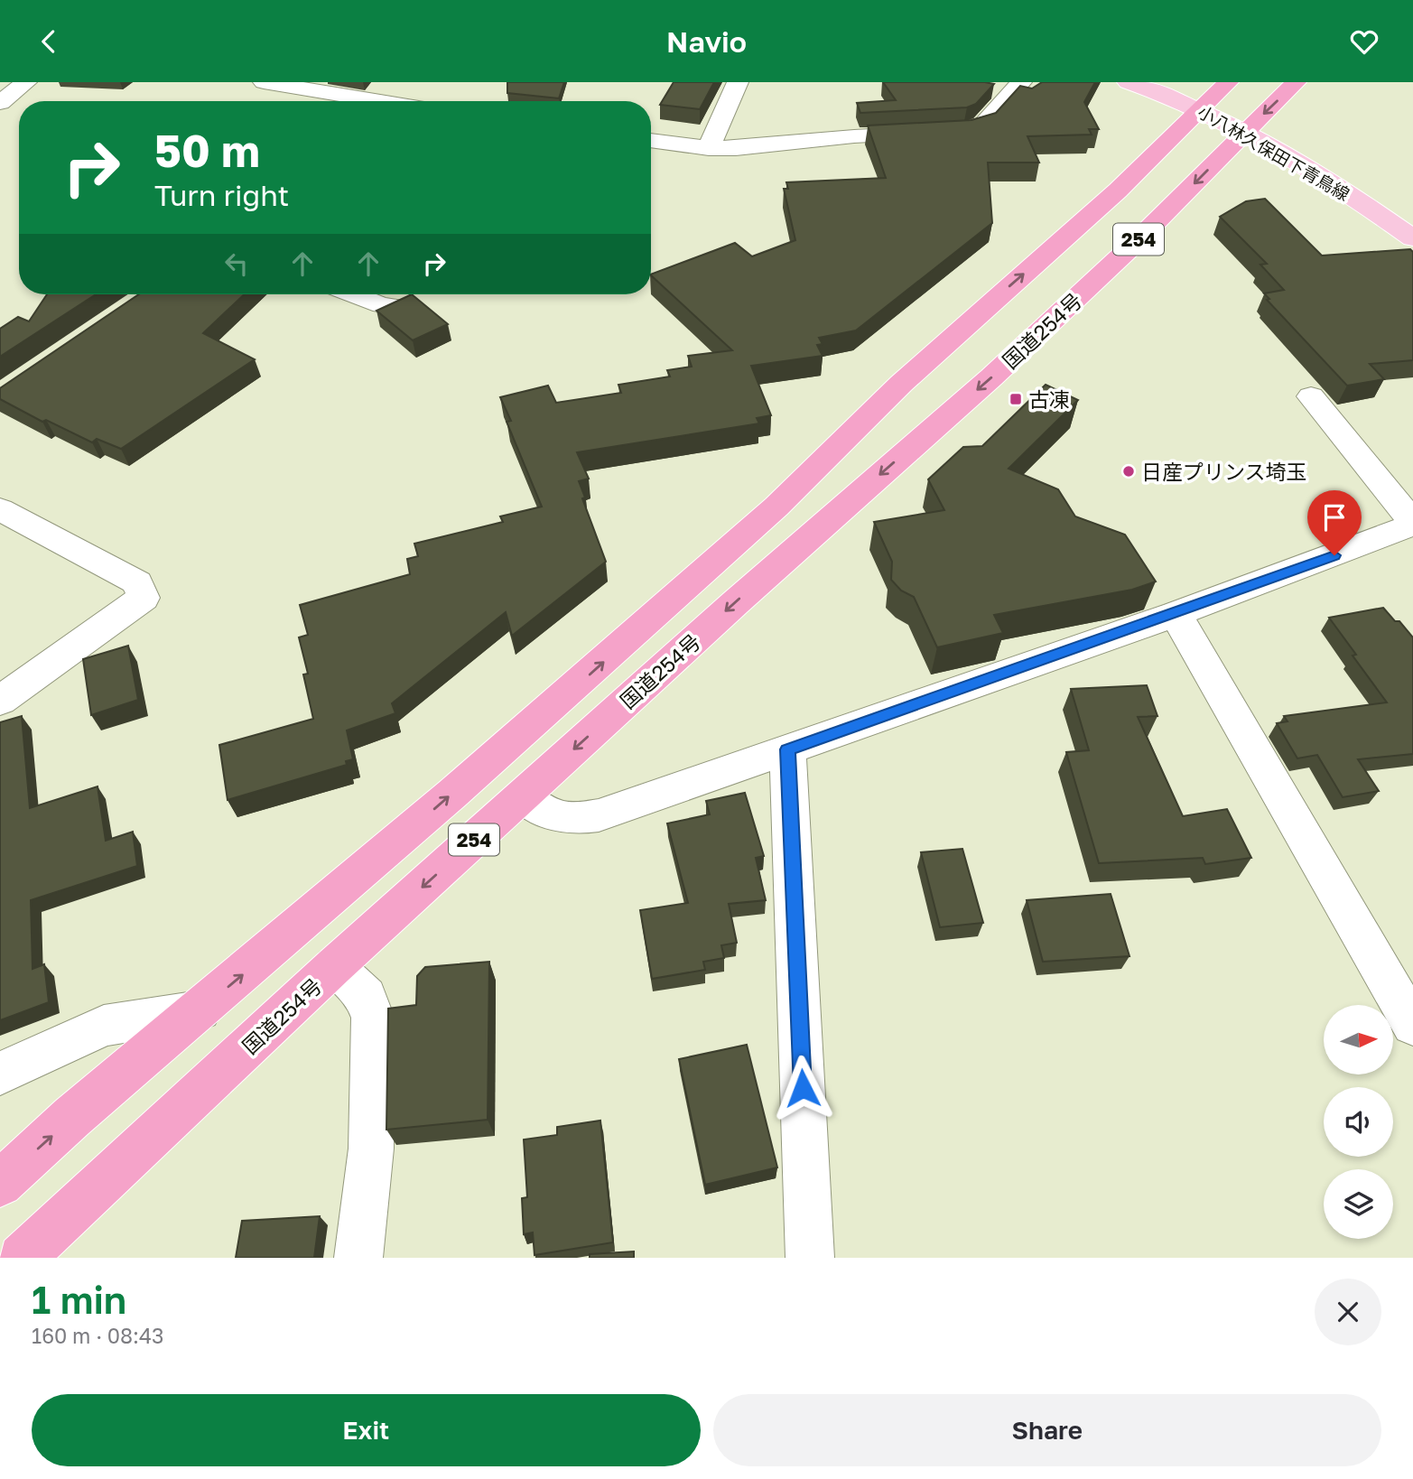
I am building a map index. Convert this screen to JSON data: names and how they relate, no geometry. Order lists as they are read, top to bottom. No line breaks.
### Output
{"streets":{"highway":["254","国道254号"],"main road":["小八林久保田下青鳥線"]},"crossings":[["小八林久保田下青鳥線","254"],["小八林久保田下青鳥線","国道254号"]],"places":{"transit":["古凍"],"other":["日産プリンス埼玉"]},"north":"right","page":{"header":"Navio","turn":["50 m","Turn right"],"heading":["1 min","160 m · 08:43"],"buttons":["Exit","Share"]}}
